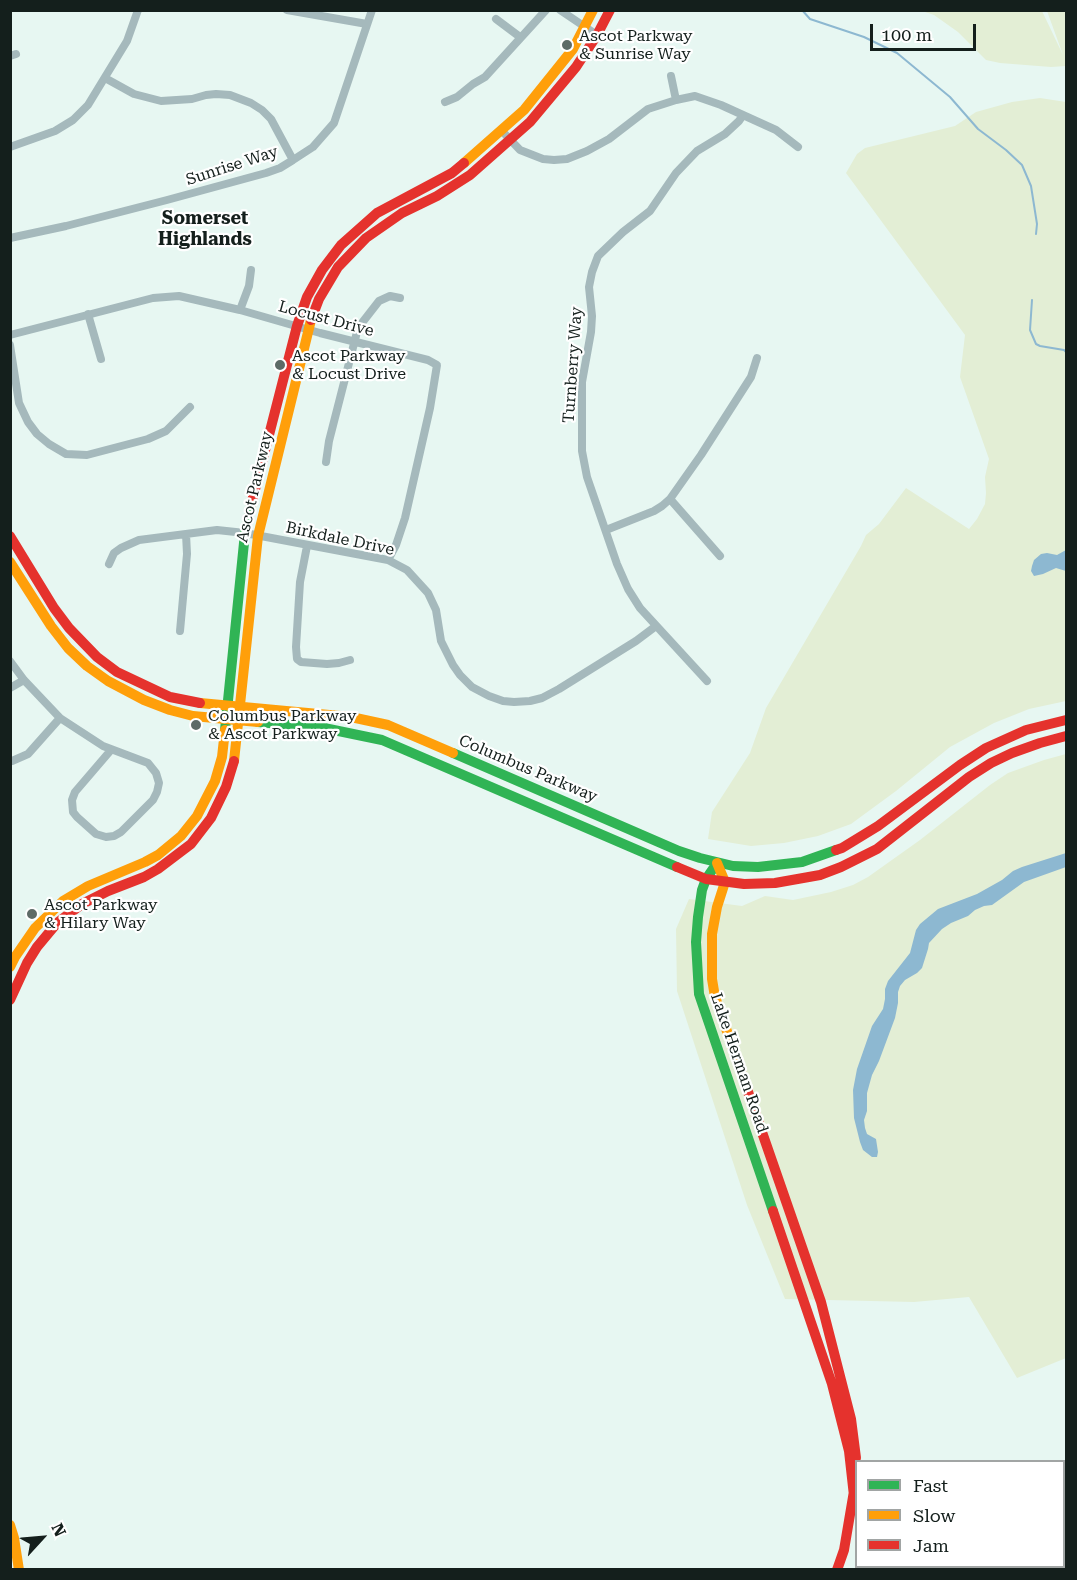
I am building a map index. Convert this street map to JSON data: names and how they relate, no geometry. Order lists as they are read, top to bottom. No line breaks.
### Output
{"streets":{"main road":["Ascot Parkway","Columbus Parkway","Lake Herman Road"],"street":["Sunrise Way","Locust Drive","Turnberry Way","Birkdale Drive"]},"crossings":[["Locust Drive","Ascot Parkway"],["Locust Drive","Birkdale Drive"],["Turnberry Way","Birkdale Drive"],["Ascot Parkway","Birkdale Drive"],["Ascot Parkway","Columbus Parkway"],["Columbus Parkway","Lake Herman Road"]],"districts":["Somerset Highlands"],"places":["Ascot Parkway & Sunrise Way","Ascot Parkway & Locust Drive","Columbus Parkway & Ascot Parkway","Ascot Parkway & Hilary Way"],"legend":["Fast","Slow","Jam"],"scale_bar":"100 m","north":"top right"}
